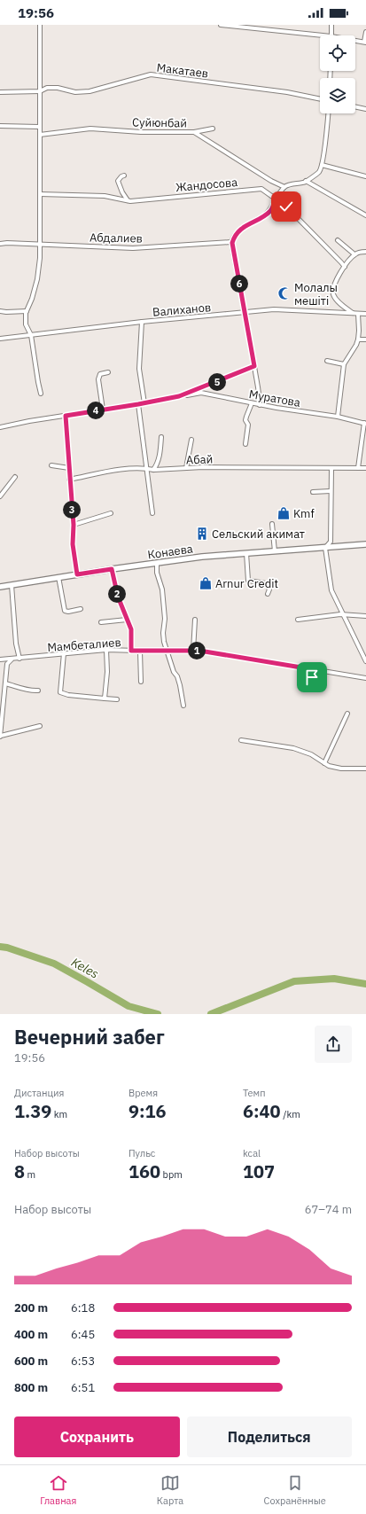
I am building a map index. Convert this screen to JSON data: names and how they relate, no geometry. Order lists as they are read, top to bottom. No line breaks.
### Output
{"streets":{"main road":["Конаева"],"street":["Макатаев","Суйюнбай","Жандосова","Абдалиев","Валиханов","Муратова","Абай","Мамбеталиев"]},"water":["Keles"],"places":{"mosque":["Молалы мешіті"],"shop":["Kmf","Arnur Credit"],"building":["Сельский акимат"]},"page":{"status":"19:56","pins":["6","5","4","3","2","1"],"heading":["Вечерний забег","19:56"],"stats":[["Дистанция","1.39 km"],["Время","9:16"],["Темп","6:40 /km"],["Набор высоты","8 m"],["Пульс","160 bpm"],["kcal","107"]],"chart":["Набор высоты","67–74 m"],"list":[{"name":"200 m","note":"6:18"},{"name":"400 m","note":"6:45"},{"name":"600 m","note":"6:53"},{"name":"800 m","note":"6:51"}],"buttons":["Сохранить","Поделиться"],"tabs":["Главная","Карта","Сохранённые"]}}
